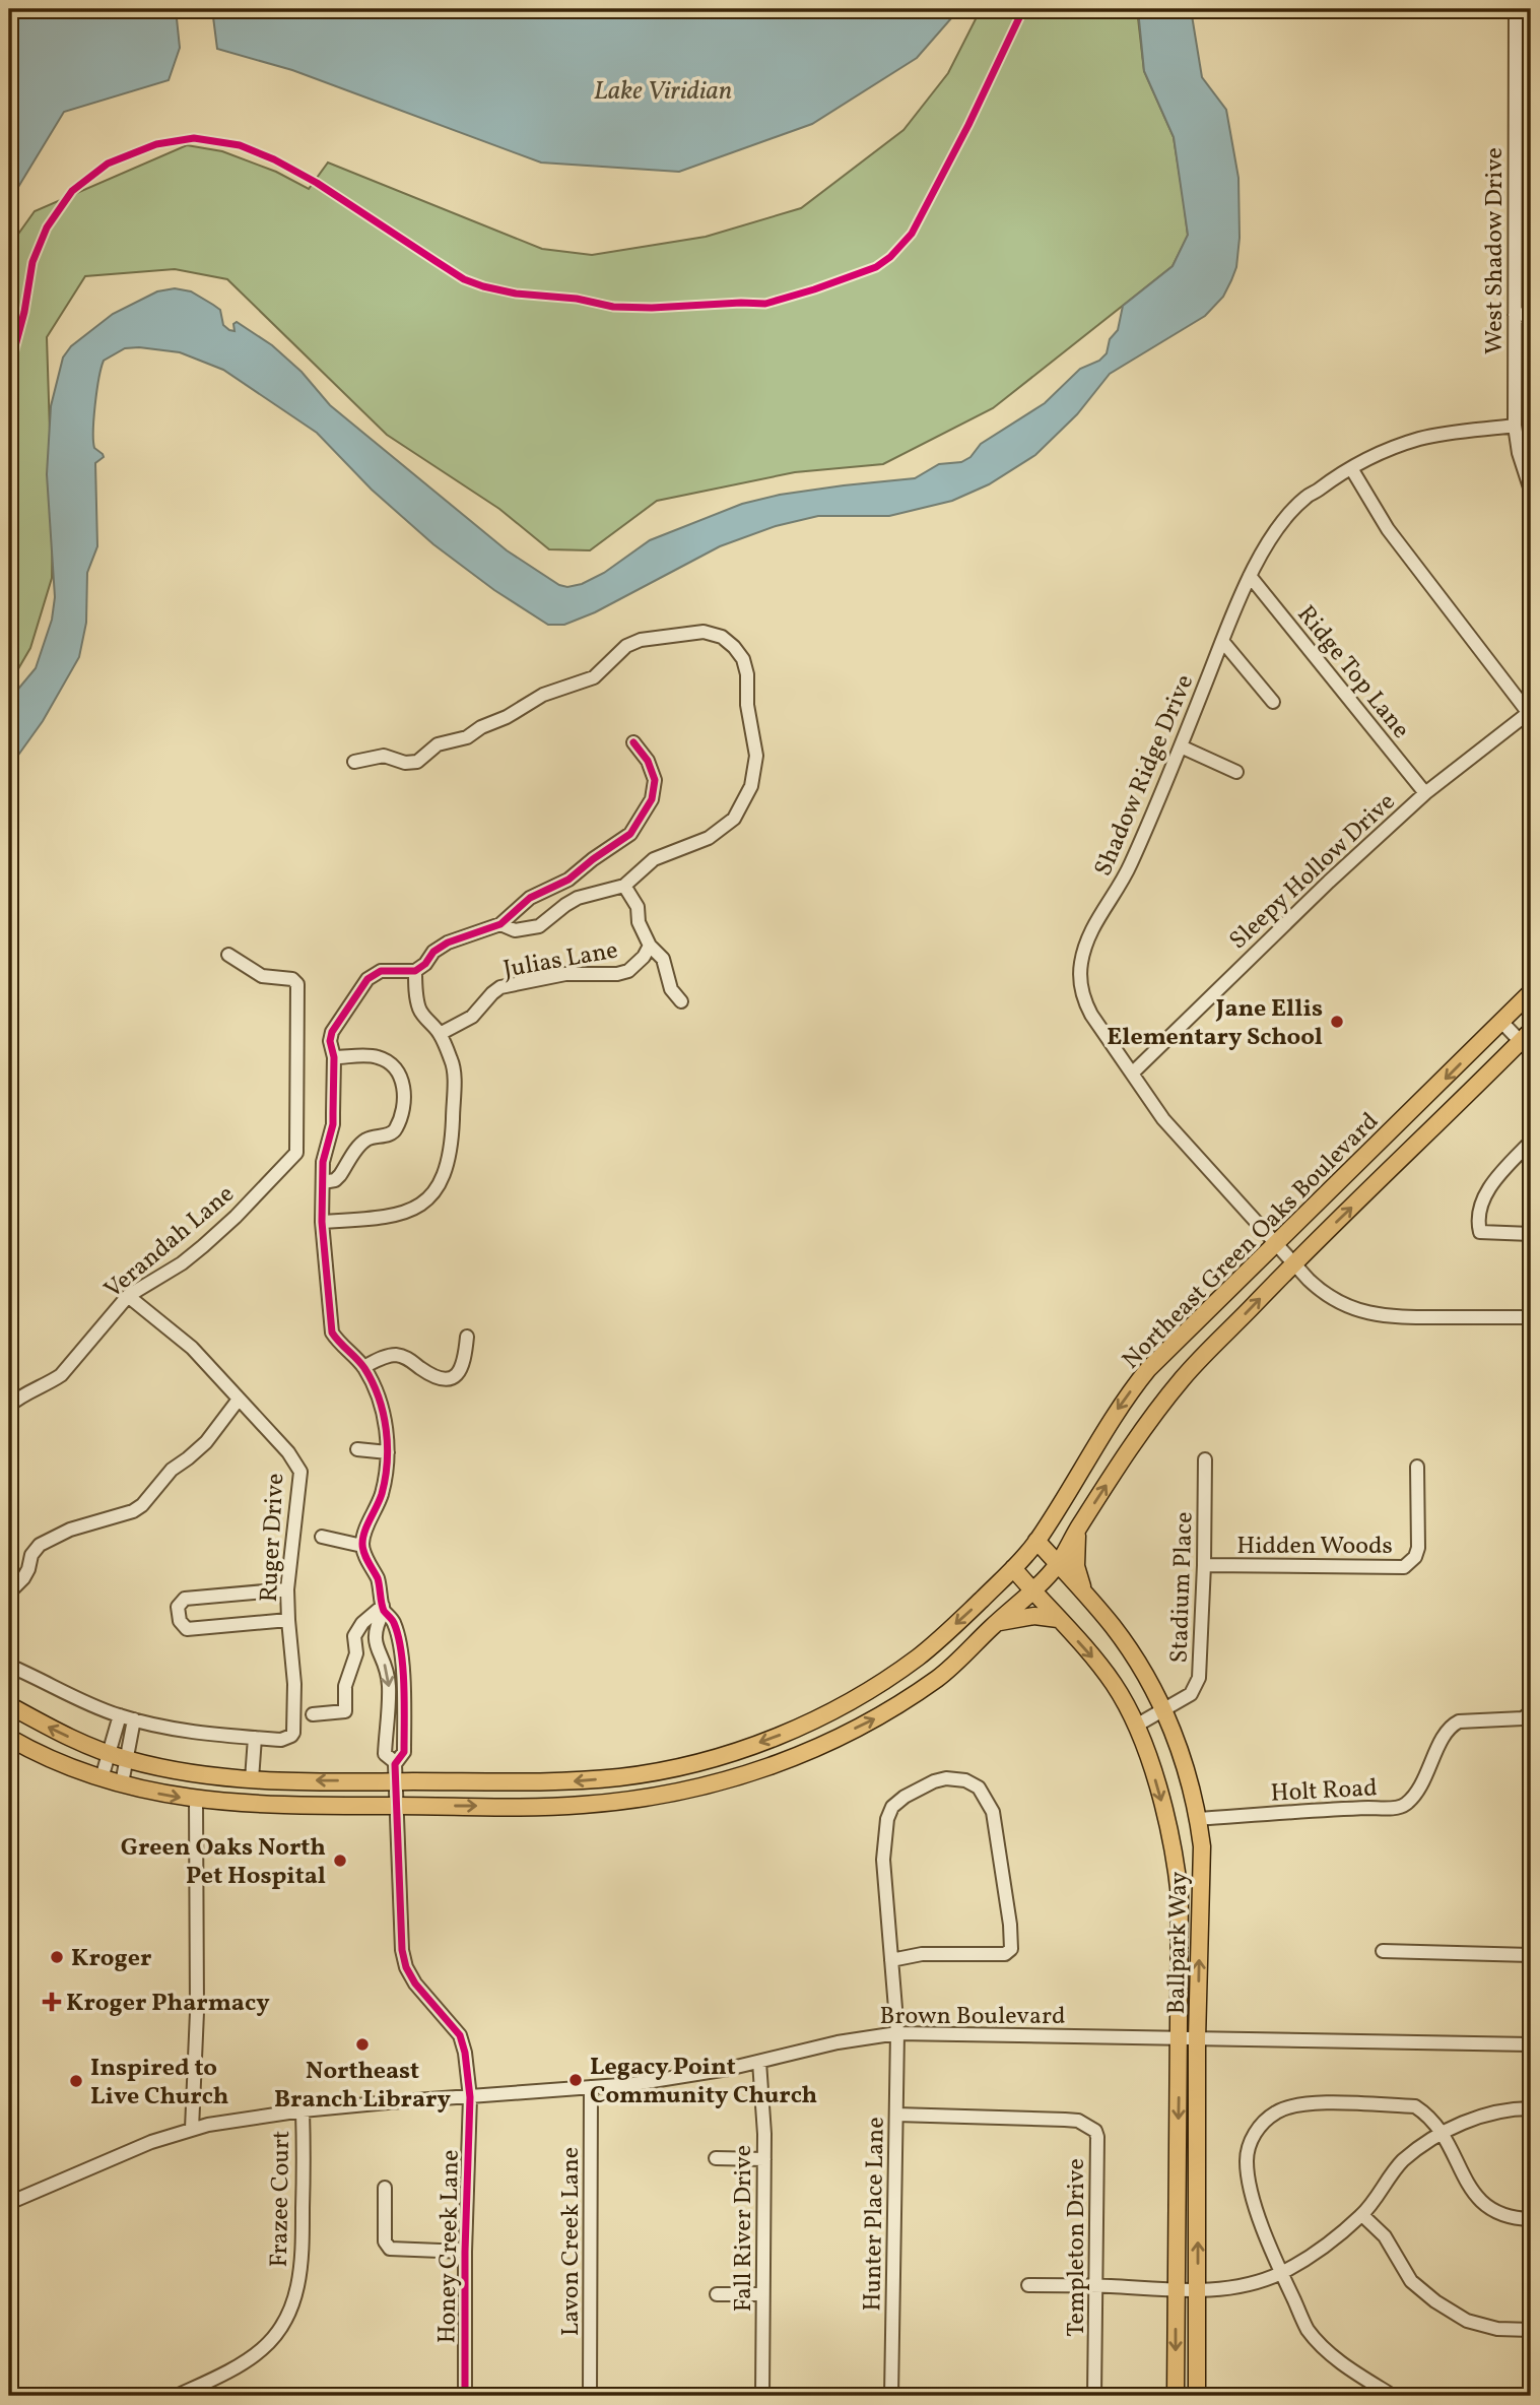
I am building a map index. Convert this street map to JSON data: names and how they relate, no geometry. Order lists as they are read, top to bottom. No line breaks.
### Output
{"streets":{"main road":["Northeast Green Oaks Boulevard","Ballpark Way"],"street":["West Shadow Drive","Ridge Top Lane","Shadow Ridge Drive","Sleepy Hollow Drive","Julias Lane","Verandah Lane","Ruger Drive","Hidden Woods","Stadium Place","Holt Road","Brown Boulevard","Frazee Court","Hunter Place Lane","Fall River Drive","Lavon Creek Lane","Honey Creek Lane","Templeton Drive"]},"crossings":[["West Shadow Drive","Shadow Ridge Drive"],["Ridge Top Lane","Shadow Ridge Drive"],["Ridge Top Lane","Sleepy Hollow Drive"],["Shadow Ridge Drive","Sleepy Hollow Drive"],["Shadow Ridge Drive","Northeast Green Oaks Boulevard"],["Northeast Green Oaks Boulevard","Ballpark Way"],["Northeast Green Oaks Boulevard","Honey Creek Lane"],["Verandah Lane","Ruger Drive"],["Hidden Woods","Stadium Place"],["Stadium Place","Ballpark Way"],["Holt Road","Ballpark Way"],["Ballpark Way","Brown Boulevard"],["Brown Boulevard","Frazee Court"],["Brown Boulevard","Hunter Place Lane"],["Brown Boulevard","Fall River Drive"],["Brown Boulevard","Lavon Creek Lane"],["Brown Boulevard","Honey Creek Lane"],["Hunter Place Lane","Templeton Drive"]],"water":["Lake Viridian"],"places":{"other":["Jane Ellis Elementary School","Green Oaks North Pet Hospital","Kroger","Northeast Branch Library","Legacy Point Community Church","Inspired to Live Church"],"health":["Kroger Pharmacy"]}}
